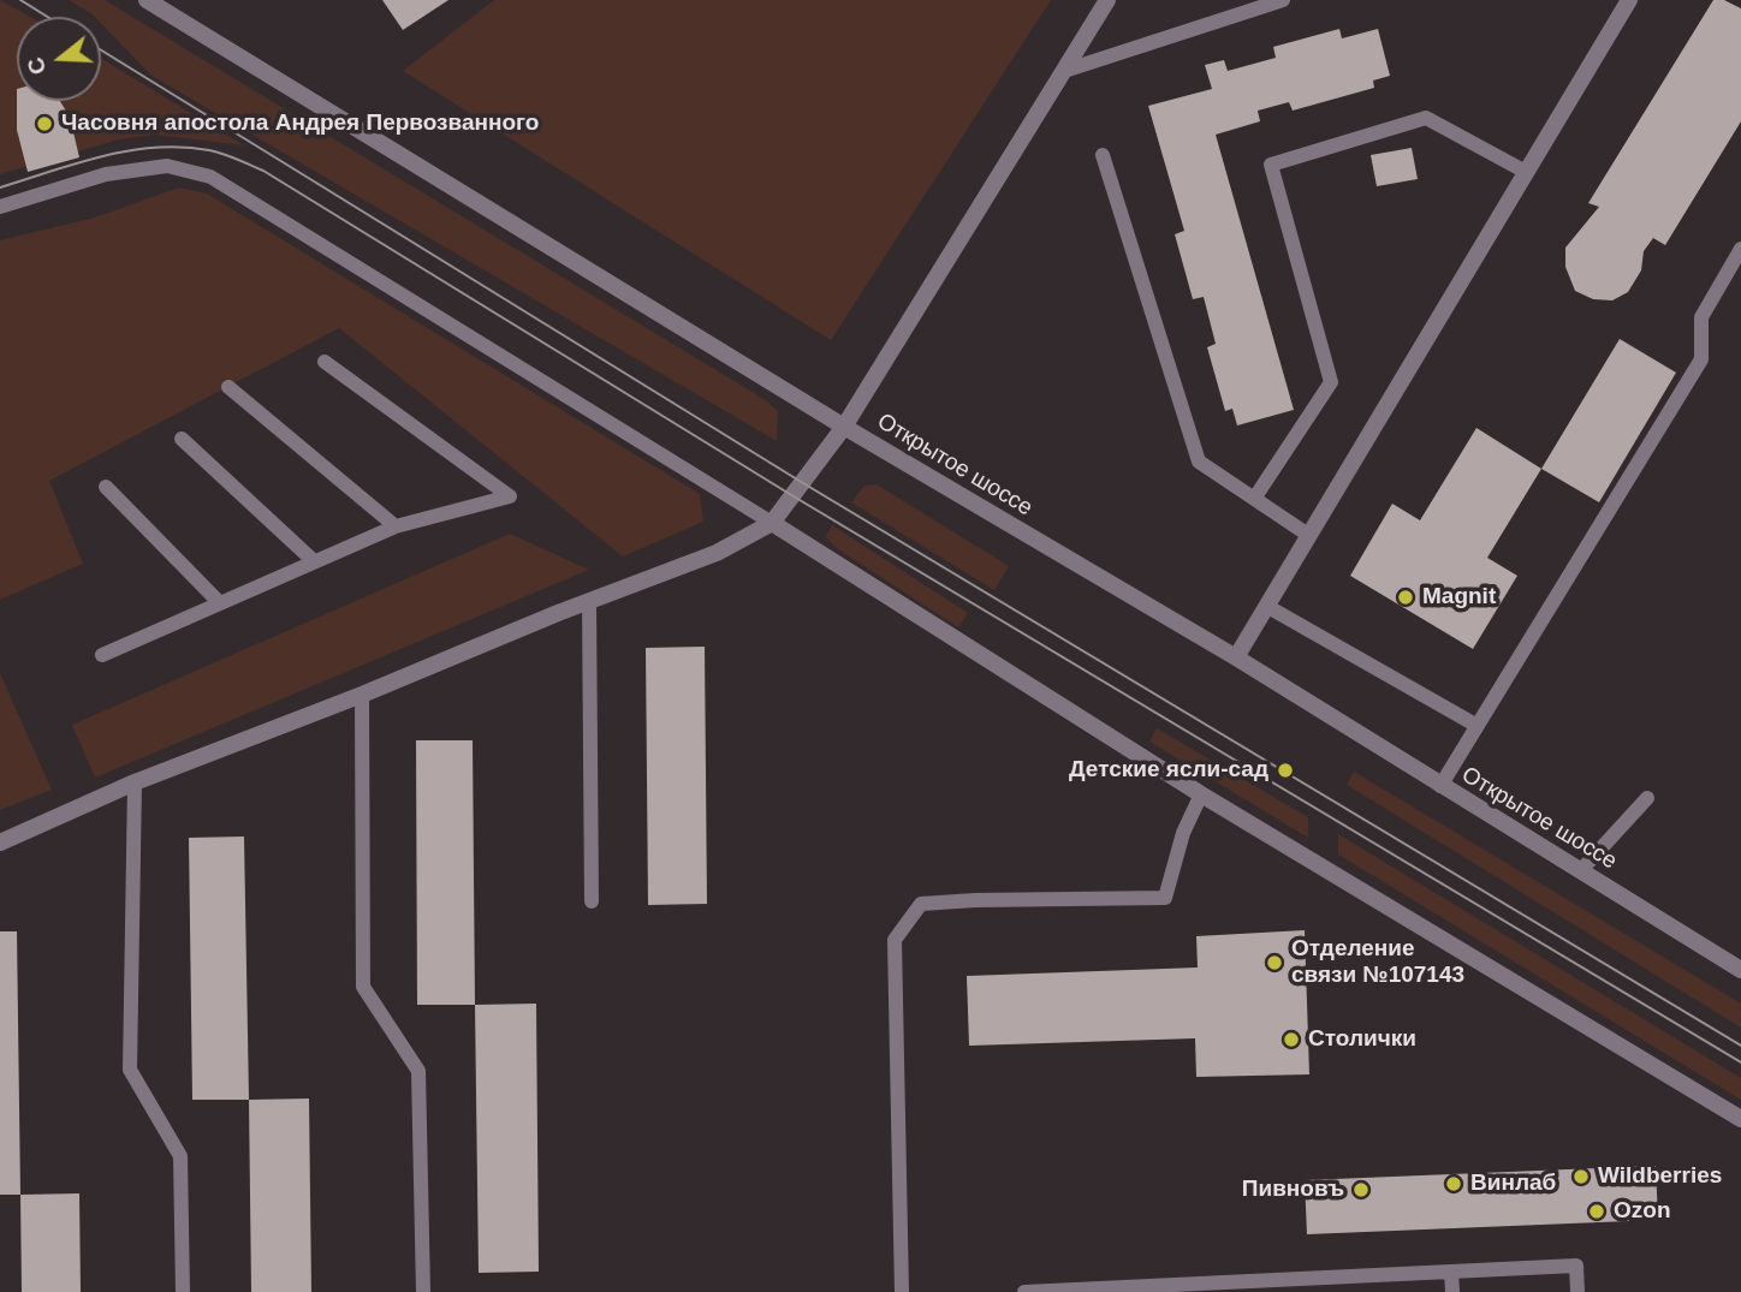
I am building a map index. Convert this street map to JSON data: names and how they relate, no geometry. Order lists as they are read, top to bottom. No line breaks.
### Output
{"streets":{"street":["Открытое шоссе"]},"places":["Часовня апостола Андрея Первозванного","Magnit","Детские ясли-сад","Отделение связи №107143","Столички","Wildberries","Винлаб","Пивновъ","Ozon"],"north":"left"}
